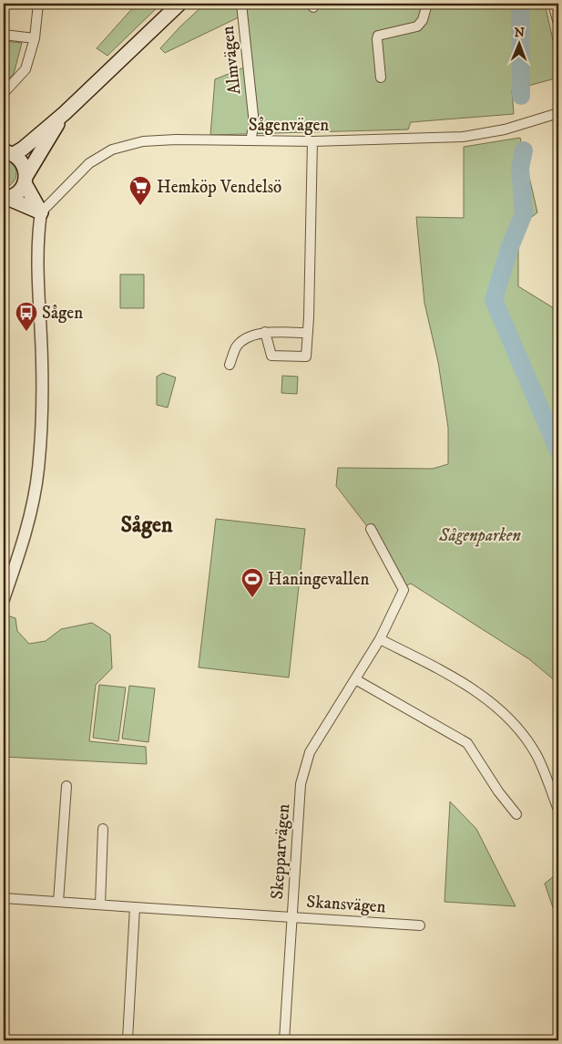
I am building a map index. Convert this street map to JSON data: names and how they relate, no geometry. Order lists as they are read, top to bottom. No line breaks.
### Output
{"streets":{"street":["Almvägen","Sågenvägen","Skepparvägen","Skansvägen"]},"crossings":[["Almvägen","Sågenvägen"],["Skepparvägen","Skansvägen"]],"districts":["Sågen"],"parks":["Sågenparken"],"places":{"supermarket":["Hemköp Vendelsö"],"bus stop":["Sågen"],"sports":["Haningevallen"]},"north":"top"}
